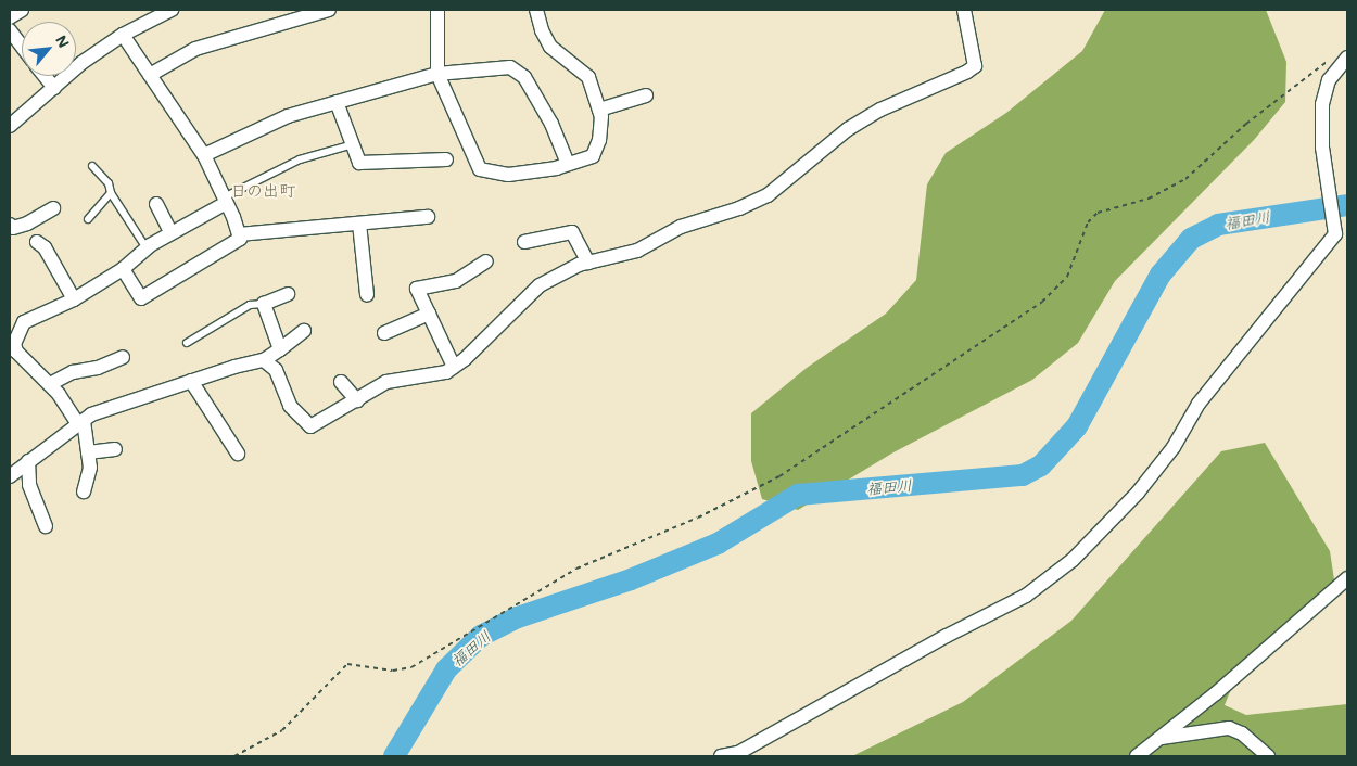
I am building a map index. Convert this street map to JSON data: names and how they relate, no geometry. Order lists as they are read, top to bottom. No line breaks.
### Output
{"districts":["日の出町"],"water":["福田川"],"north":"top right"}
